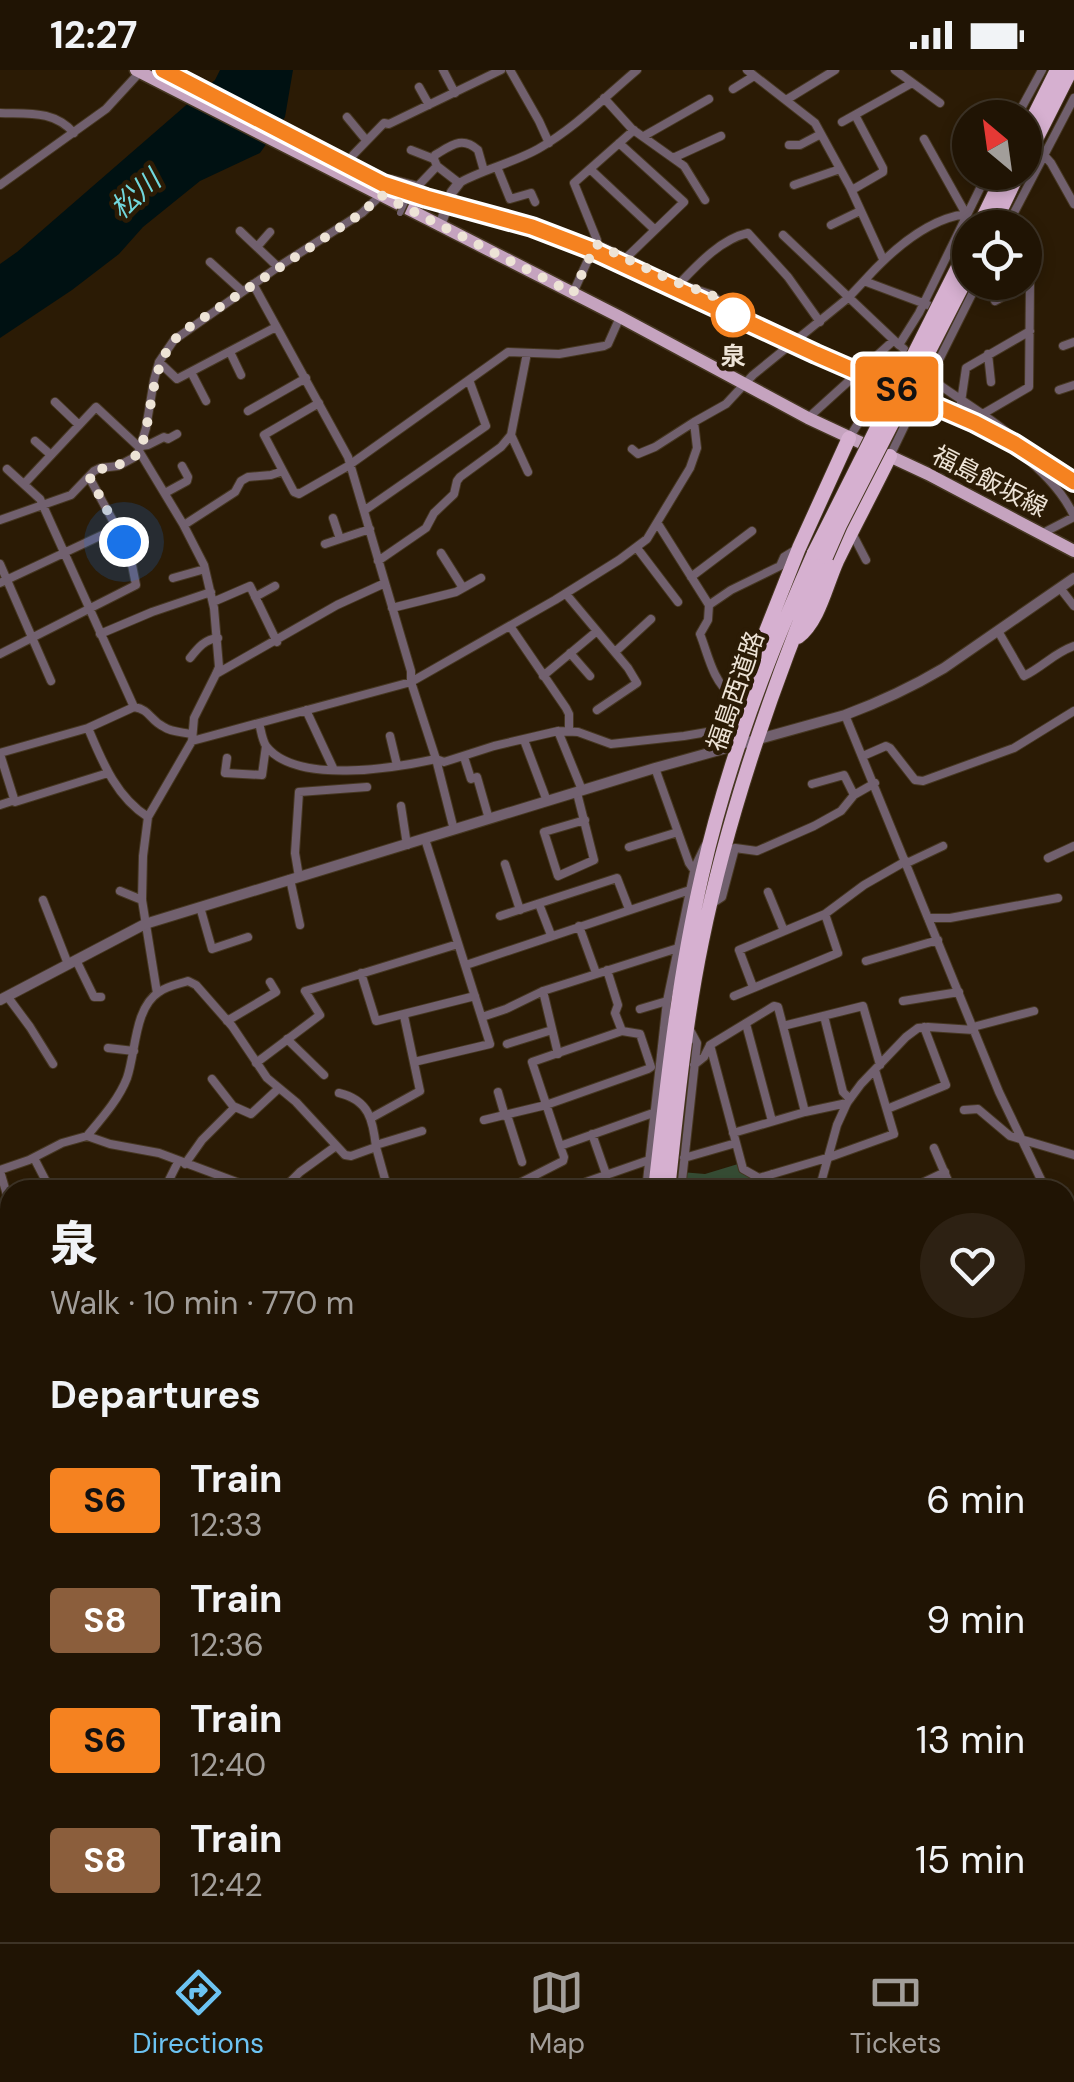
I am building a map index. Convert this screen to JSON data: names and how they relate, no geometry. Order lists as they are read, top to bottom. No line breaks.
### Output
{"streets":{"highway":["福島西道路"],"main road":["福島飯坂線"]},"water":["松川"],"places":["泉"],"north":"top left","page":{"status":"12:27","on_map":"S6","heading":[["泉","Walk · 10 min · 770 m"],"Departures"],"list":[{"mark":"S6","name":"Train","note":"12:33","value":"6 min"},{"mark":"S8","name":"Train","note":"12:36","value":"9 min"},{"mark":"S6","name":"Train","note":"12:40","value":"13 min"},{"mark":"S8","name":"Train","note":"12:42","value":"15 min"}],"tabs":["Directions","Map","Tickets"]}}
